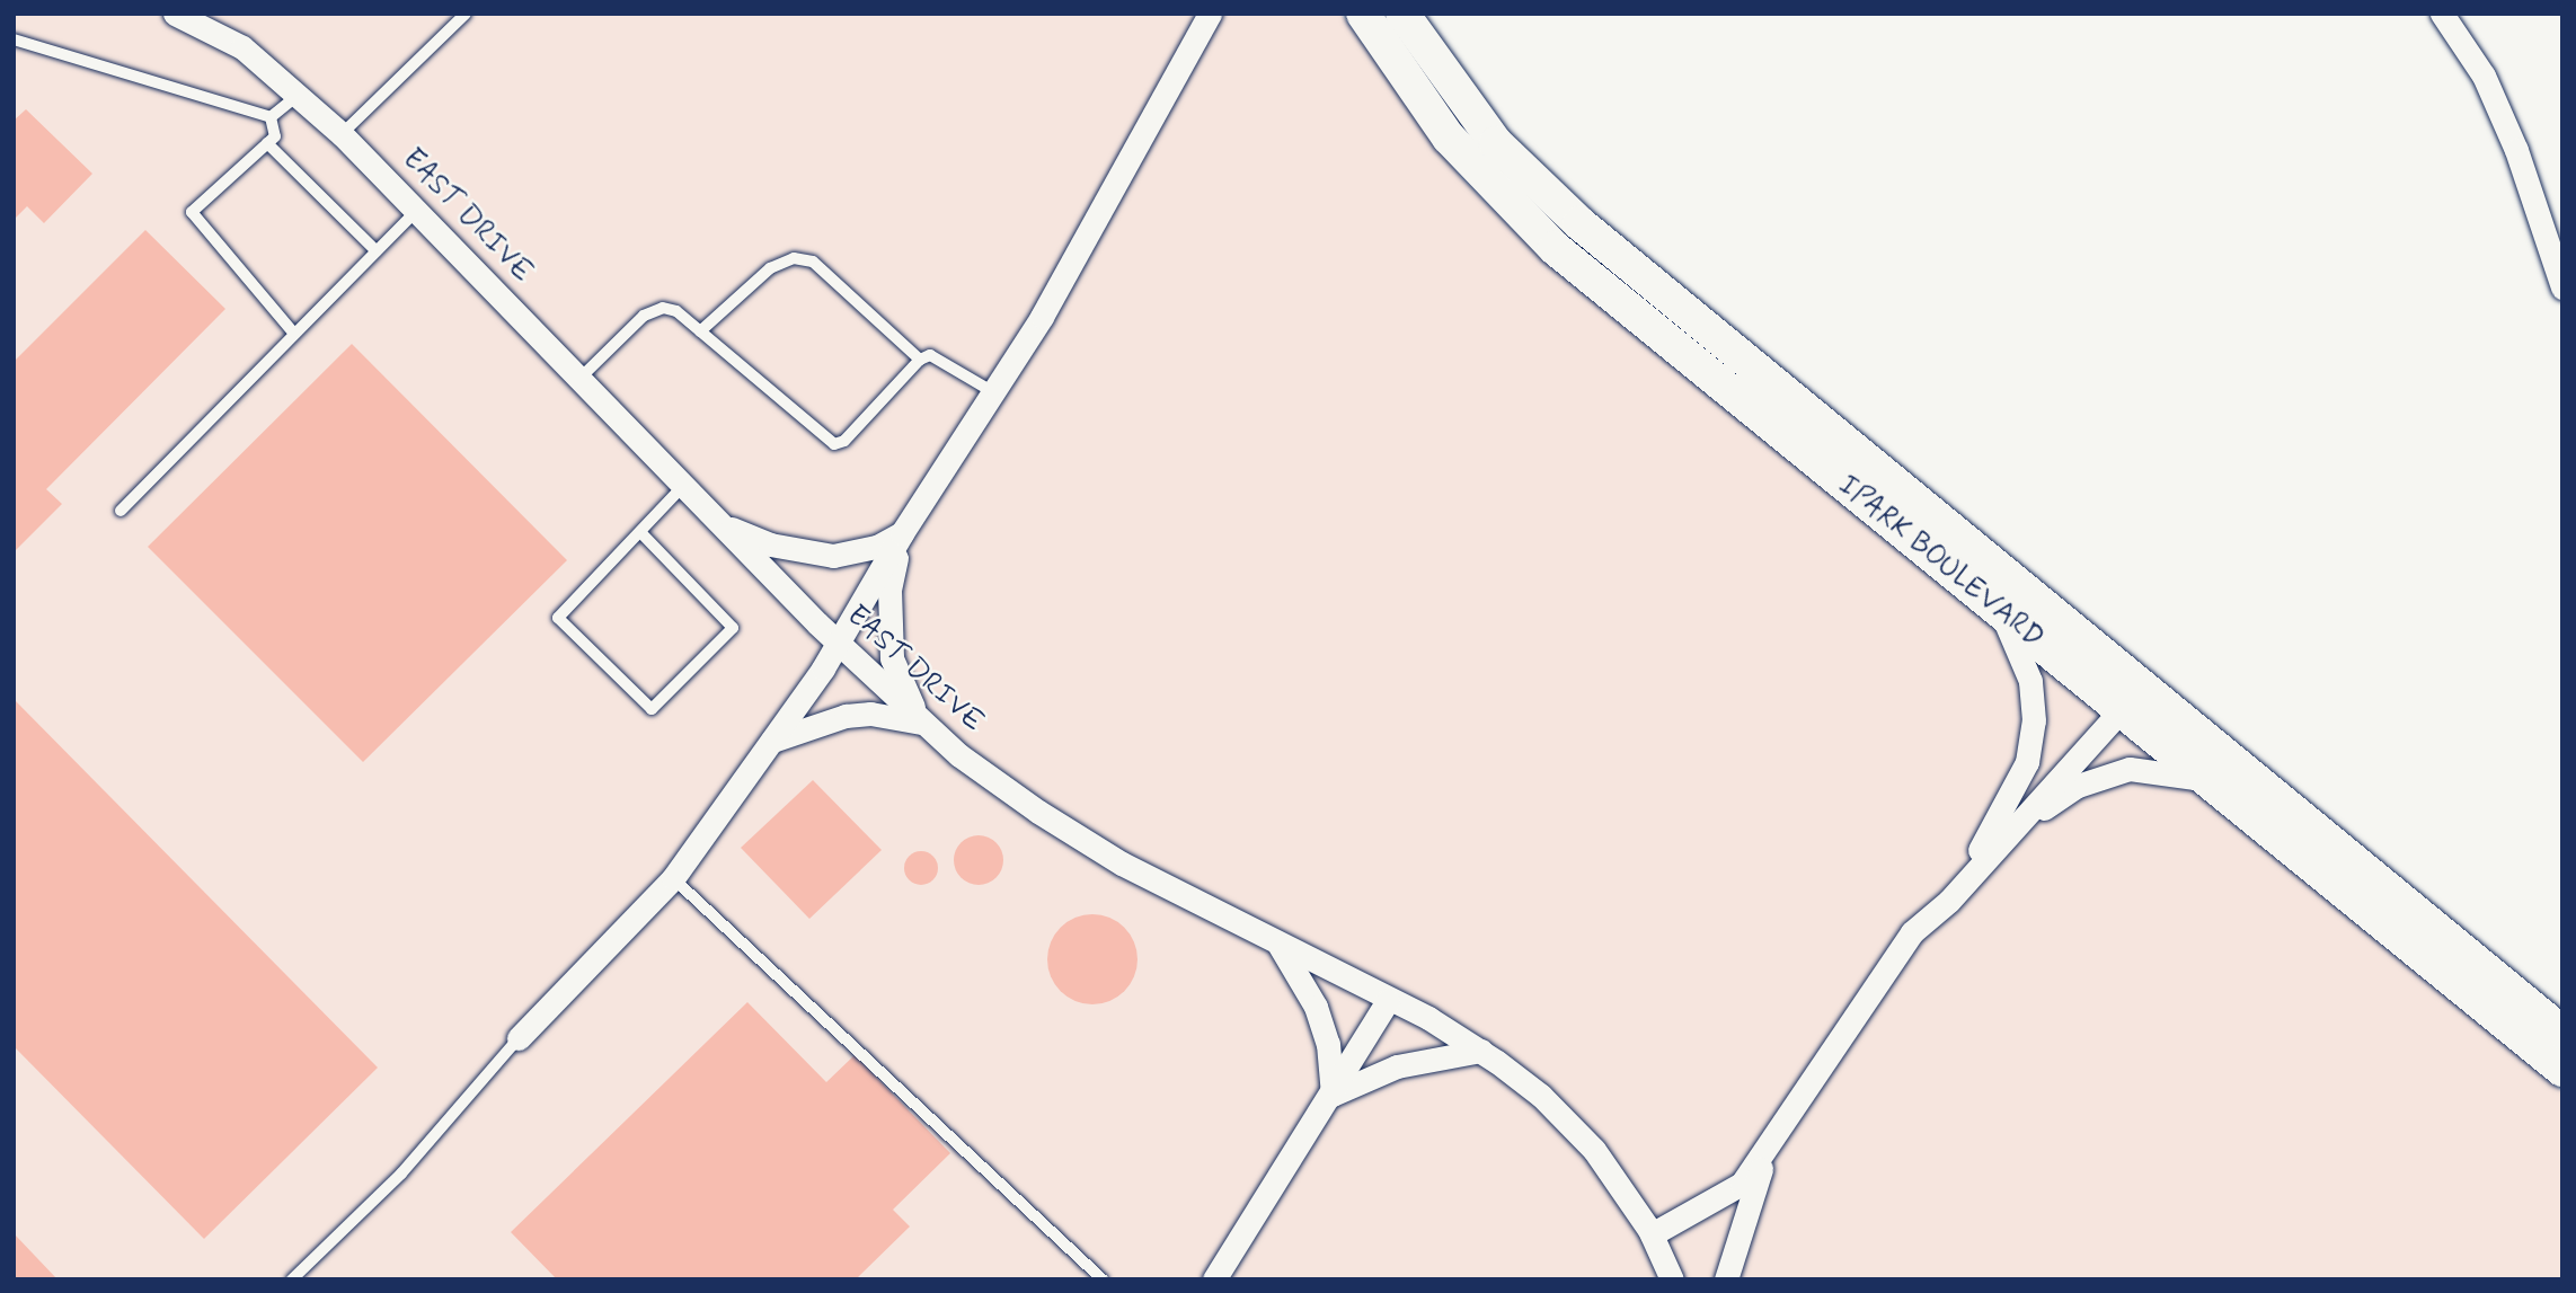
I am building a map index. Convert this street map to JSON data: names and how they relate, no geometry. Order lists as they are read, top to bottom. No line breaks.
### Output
{"streets":{"main road":["IPARK BOULEVARD"],"street":["EAST DRIVE"]}}
